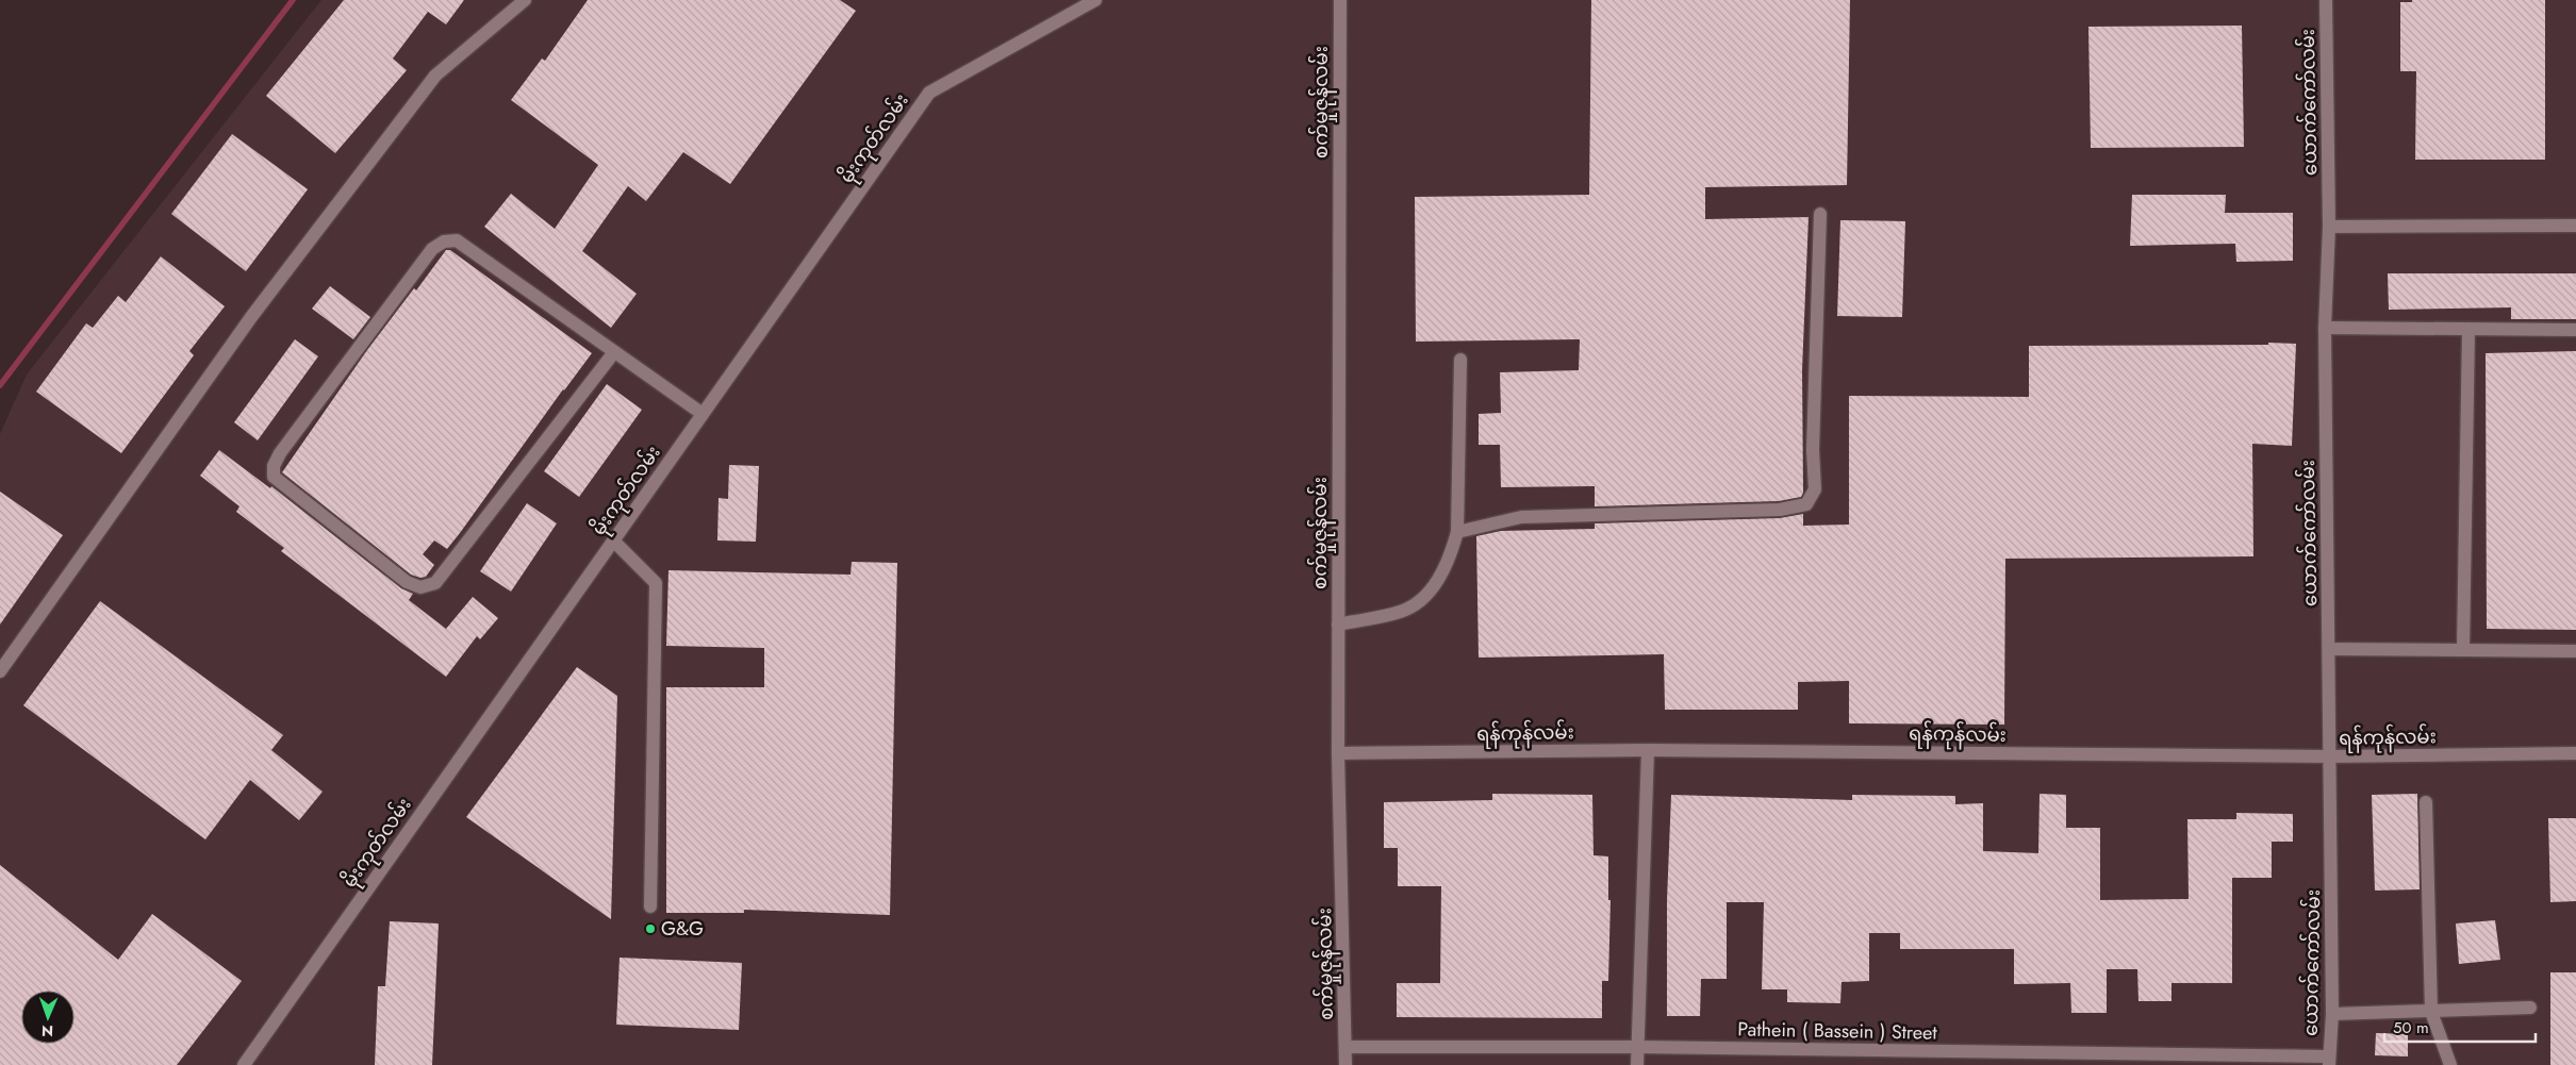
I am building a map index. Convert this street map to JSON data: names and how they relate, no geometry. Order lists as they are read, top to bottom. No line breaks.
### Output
{"streets":{"street":["စက်မှုဇုန်လမ်း","ယောက်ကော်လမ်း","မိုးကုတ်လမ်း","ရန်ကုန်လမ်း","Pathein ( Bassein ) Street"]},"crossings":[["စက်မှုဇုန်လမ်း","ရန်ကုန်လမ်း"],["စက်မှုဇုန်လမ်း","Pathein ( Bassein ) Street"],["ယောက်ကော်လမ်း","ရန်ကုန်လမ်း"],["ယောက်ကော်လမ်း","Pathein ( Bassein ) Street"]],"places":["G&G"],"scale_bar":"50 m","north":"bottom"}
